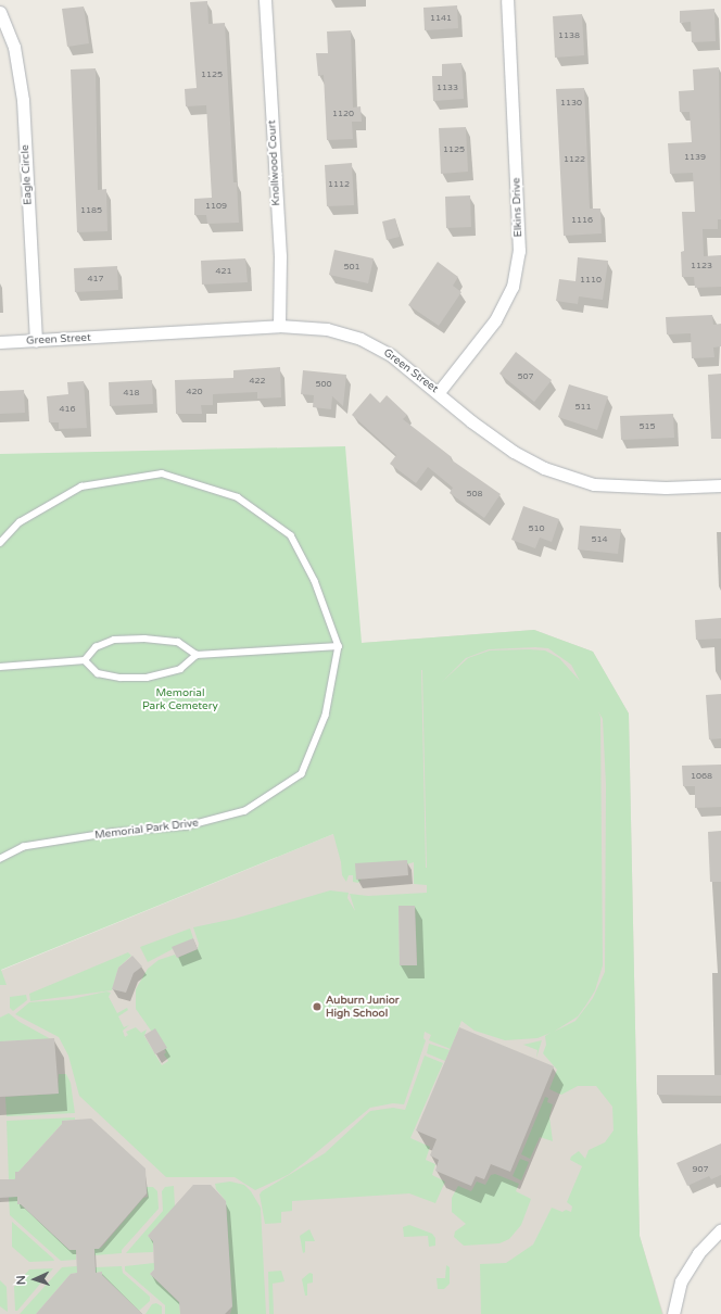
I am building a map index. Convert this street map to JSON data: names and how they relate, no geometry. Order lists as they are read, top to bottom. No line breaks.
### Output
{"streets":{"street":["Knollwood Court","Eagle Circle","Elkins Drive","Green Street"],"lane":["Memorial Park Drive"]},"crossings":[["Knollwood Court","Green Street"],["Eagle Circle","Green Street"],["Elkins Drive","Green Street"]],"parks":["Memorial Park Cemetery"],"places":["Auburn Junior High School"],"house_numbers":["1141","1138","1125","1133","1130","1120","1125","1139","1122","1112","1109","1185","1116","1123","501","421","417","1110","507","422","500","420","418","511","416","515","508","510","514","1068","907"],"north":"left"}
